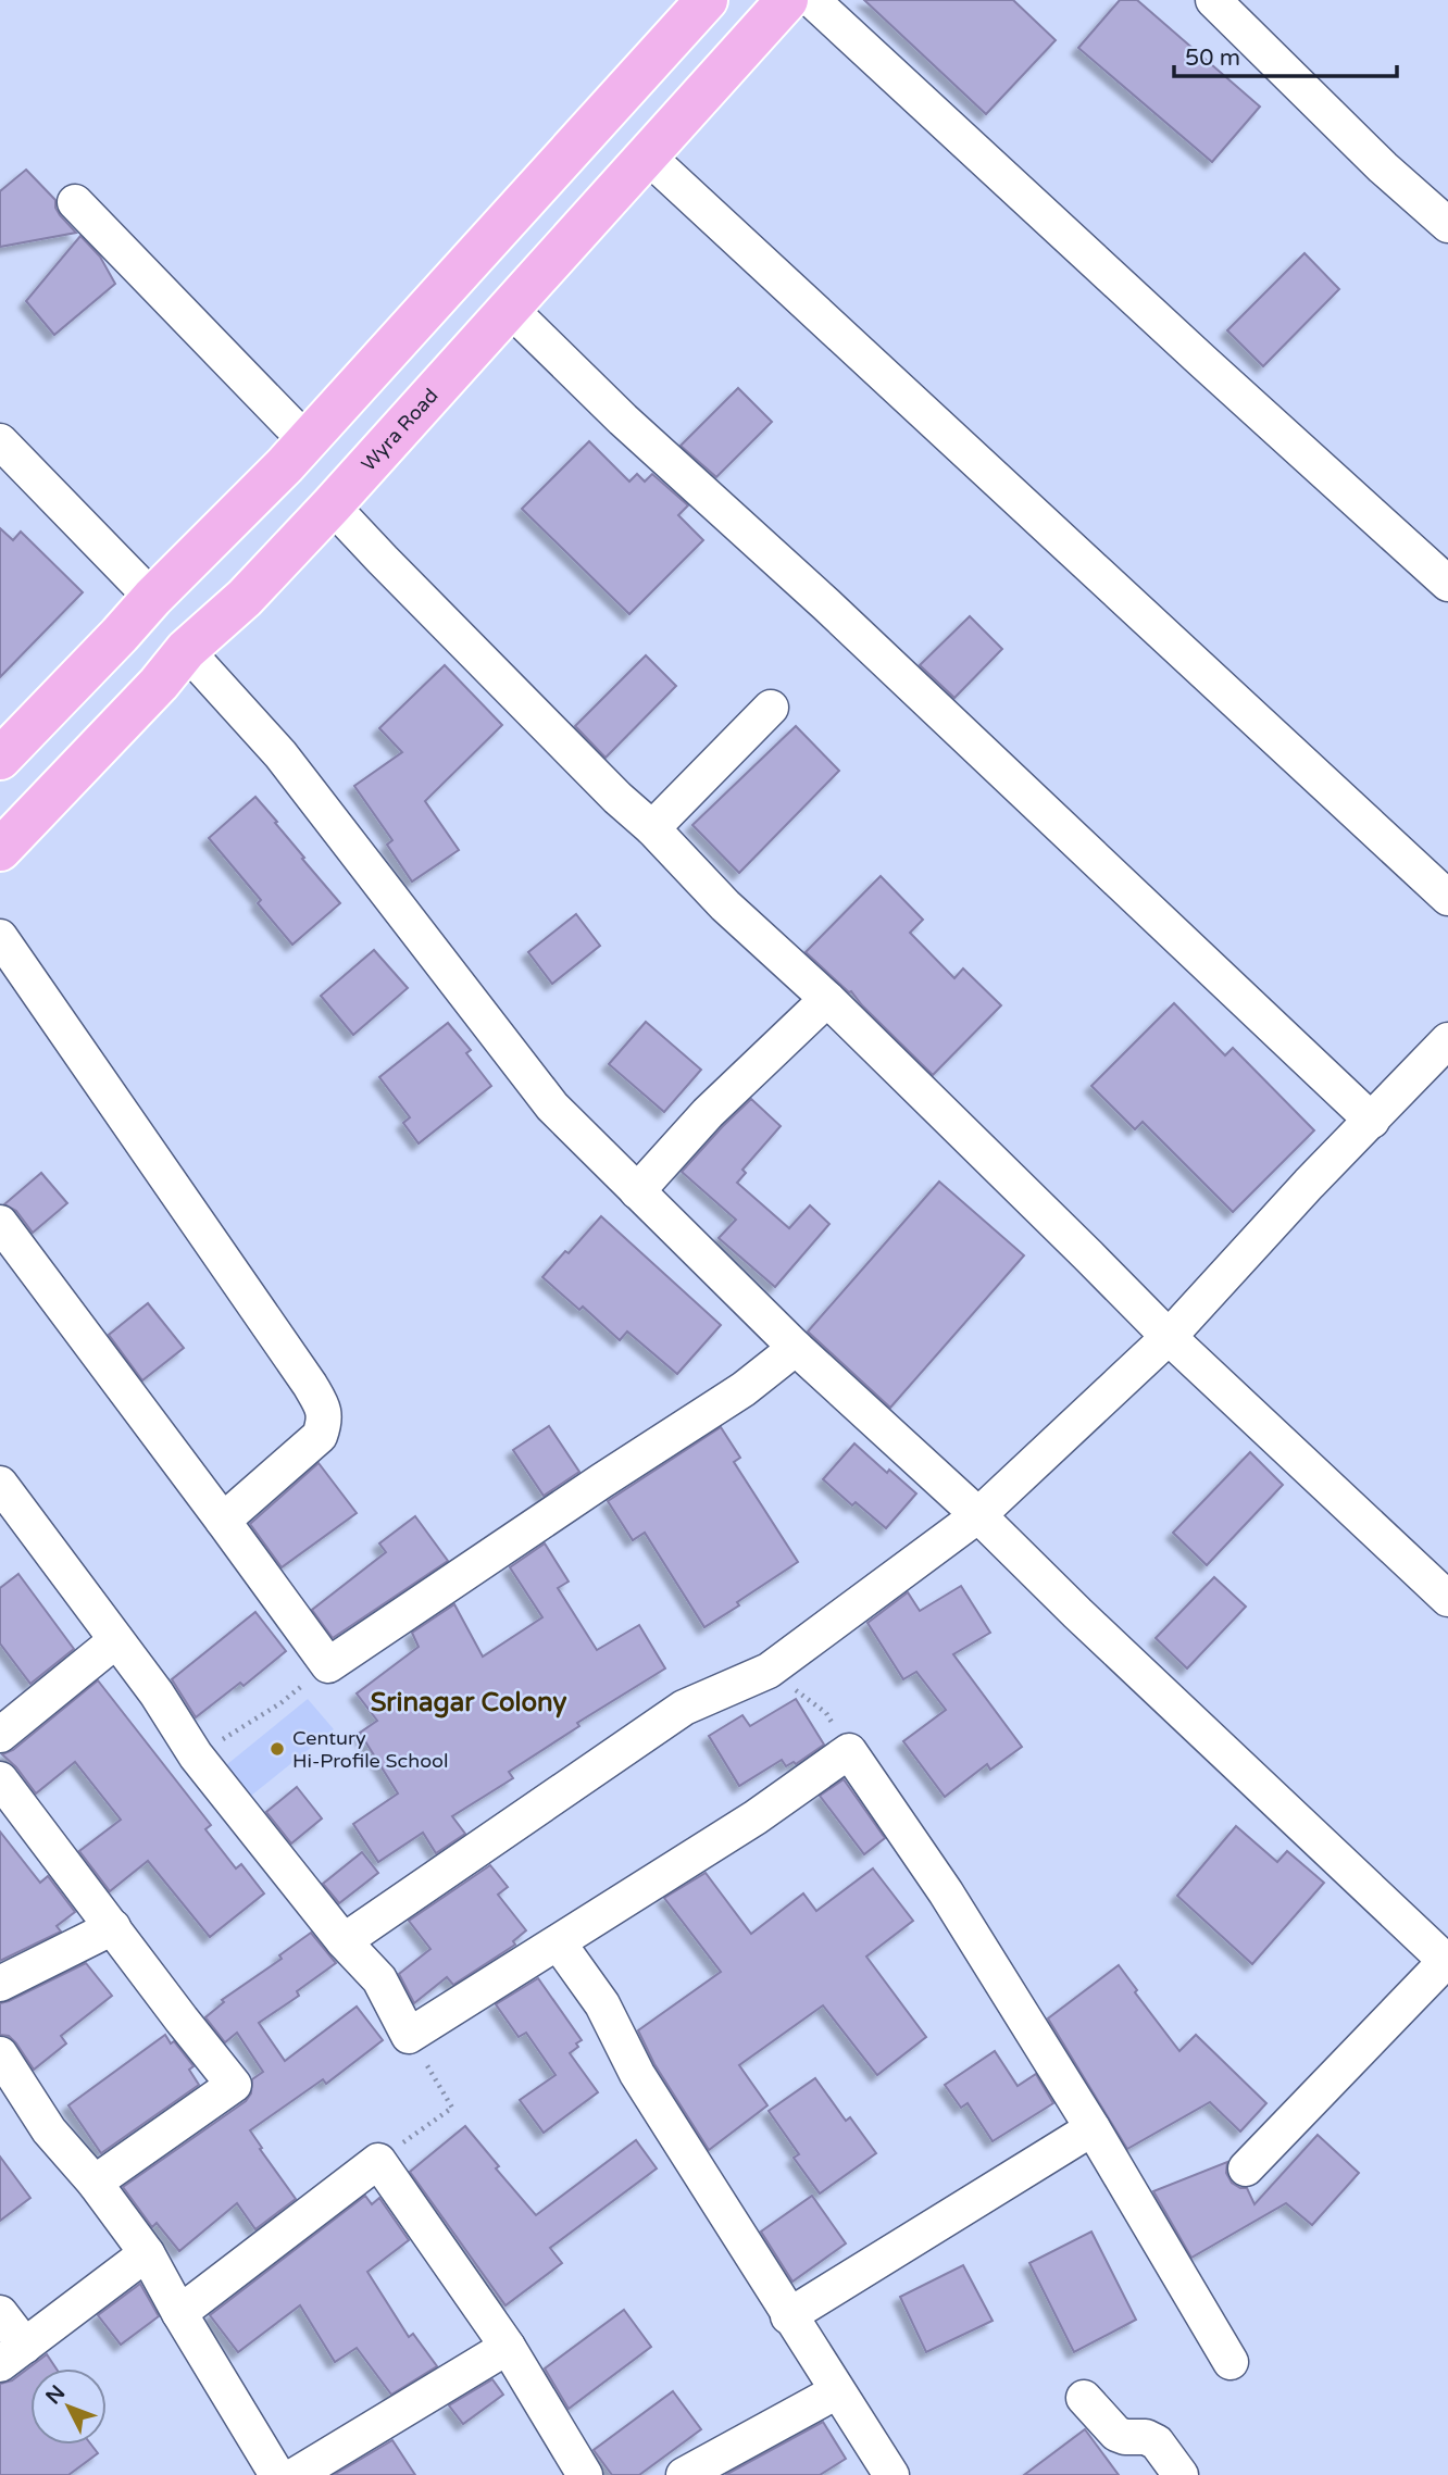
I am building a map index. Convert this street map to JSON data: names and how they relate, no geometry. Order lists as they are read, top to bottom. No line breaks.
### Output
{"streets":{"main road":["Wyra Road"]},"districts":["Srinagar Colony"],"places":["Century Hi-Profile School"],"scale_bar":"50 m","north":"top left"}
